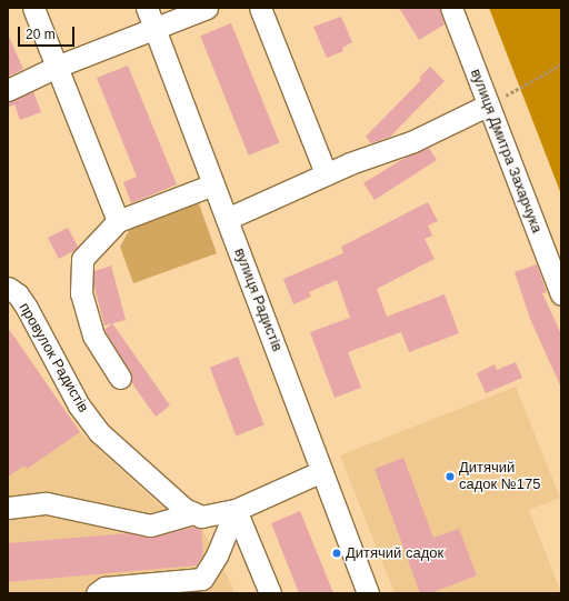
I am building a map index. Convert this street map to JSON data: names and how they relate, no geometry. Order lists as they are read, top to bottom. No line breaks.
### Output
{"streets":{"street":["вулиця Дмитра Захарчука","вулиця Радистів","провулок Радистів"]},"places":["Дитячий садок №175","Дитячий садок"],"scale_bar":"20 m"}
